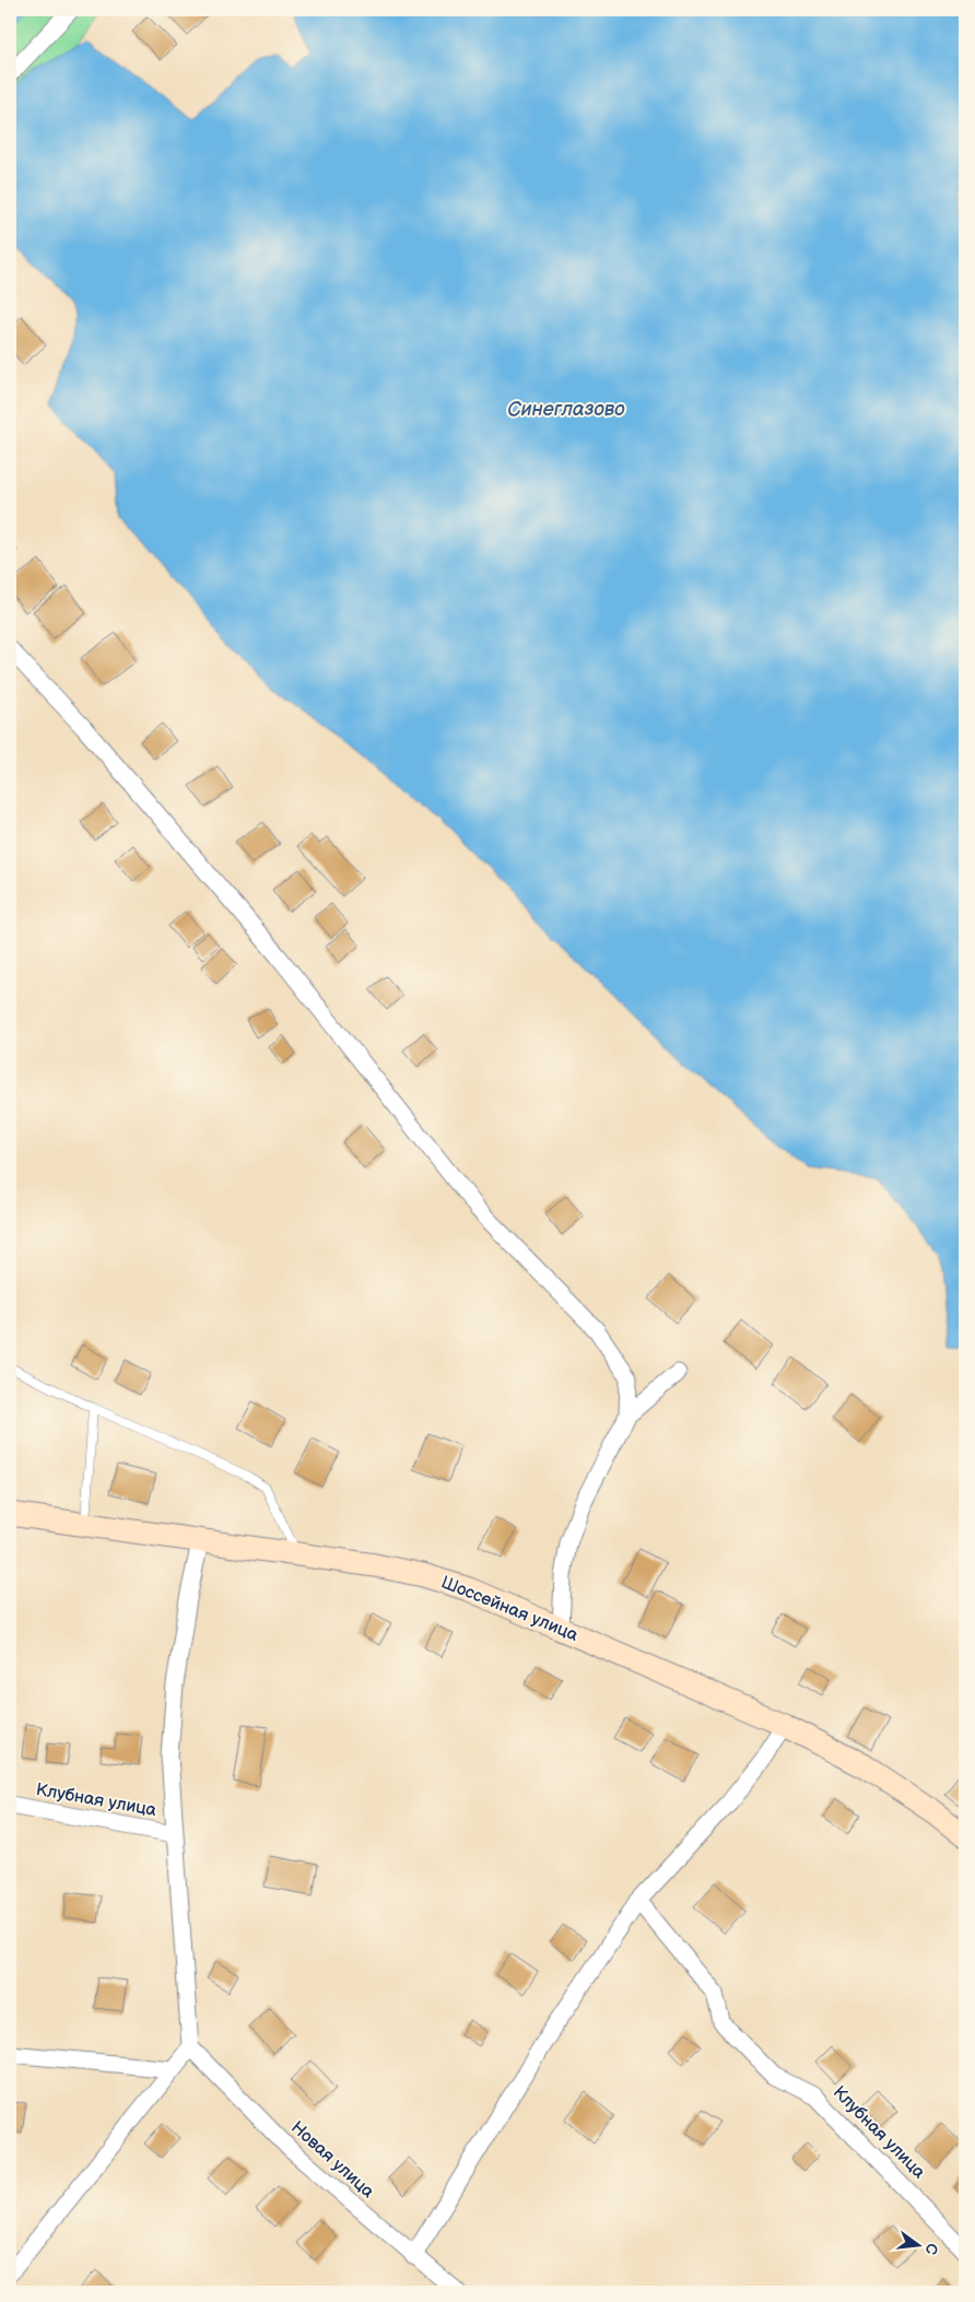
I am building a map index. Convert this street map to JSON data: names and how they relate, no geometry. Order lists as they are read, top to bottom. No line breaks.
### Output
{"streets":{"street":["Шоссейная улица","Клубная улица","Новая улица"]},"water":["Синеглазово"],"north":"right"}
